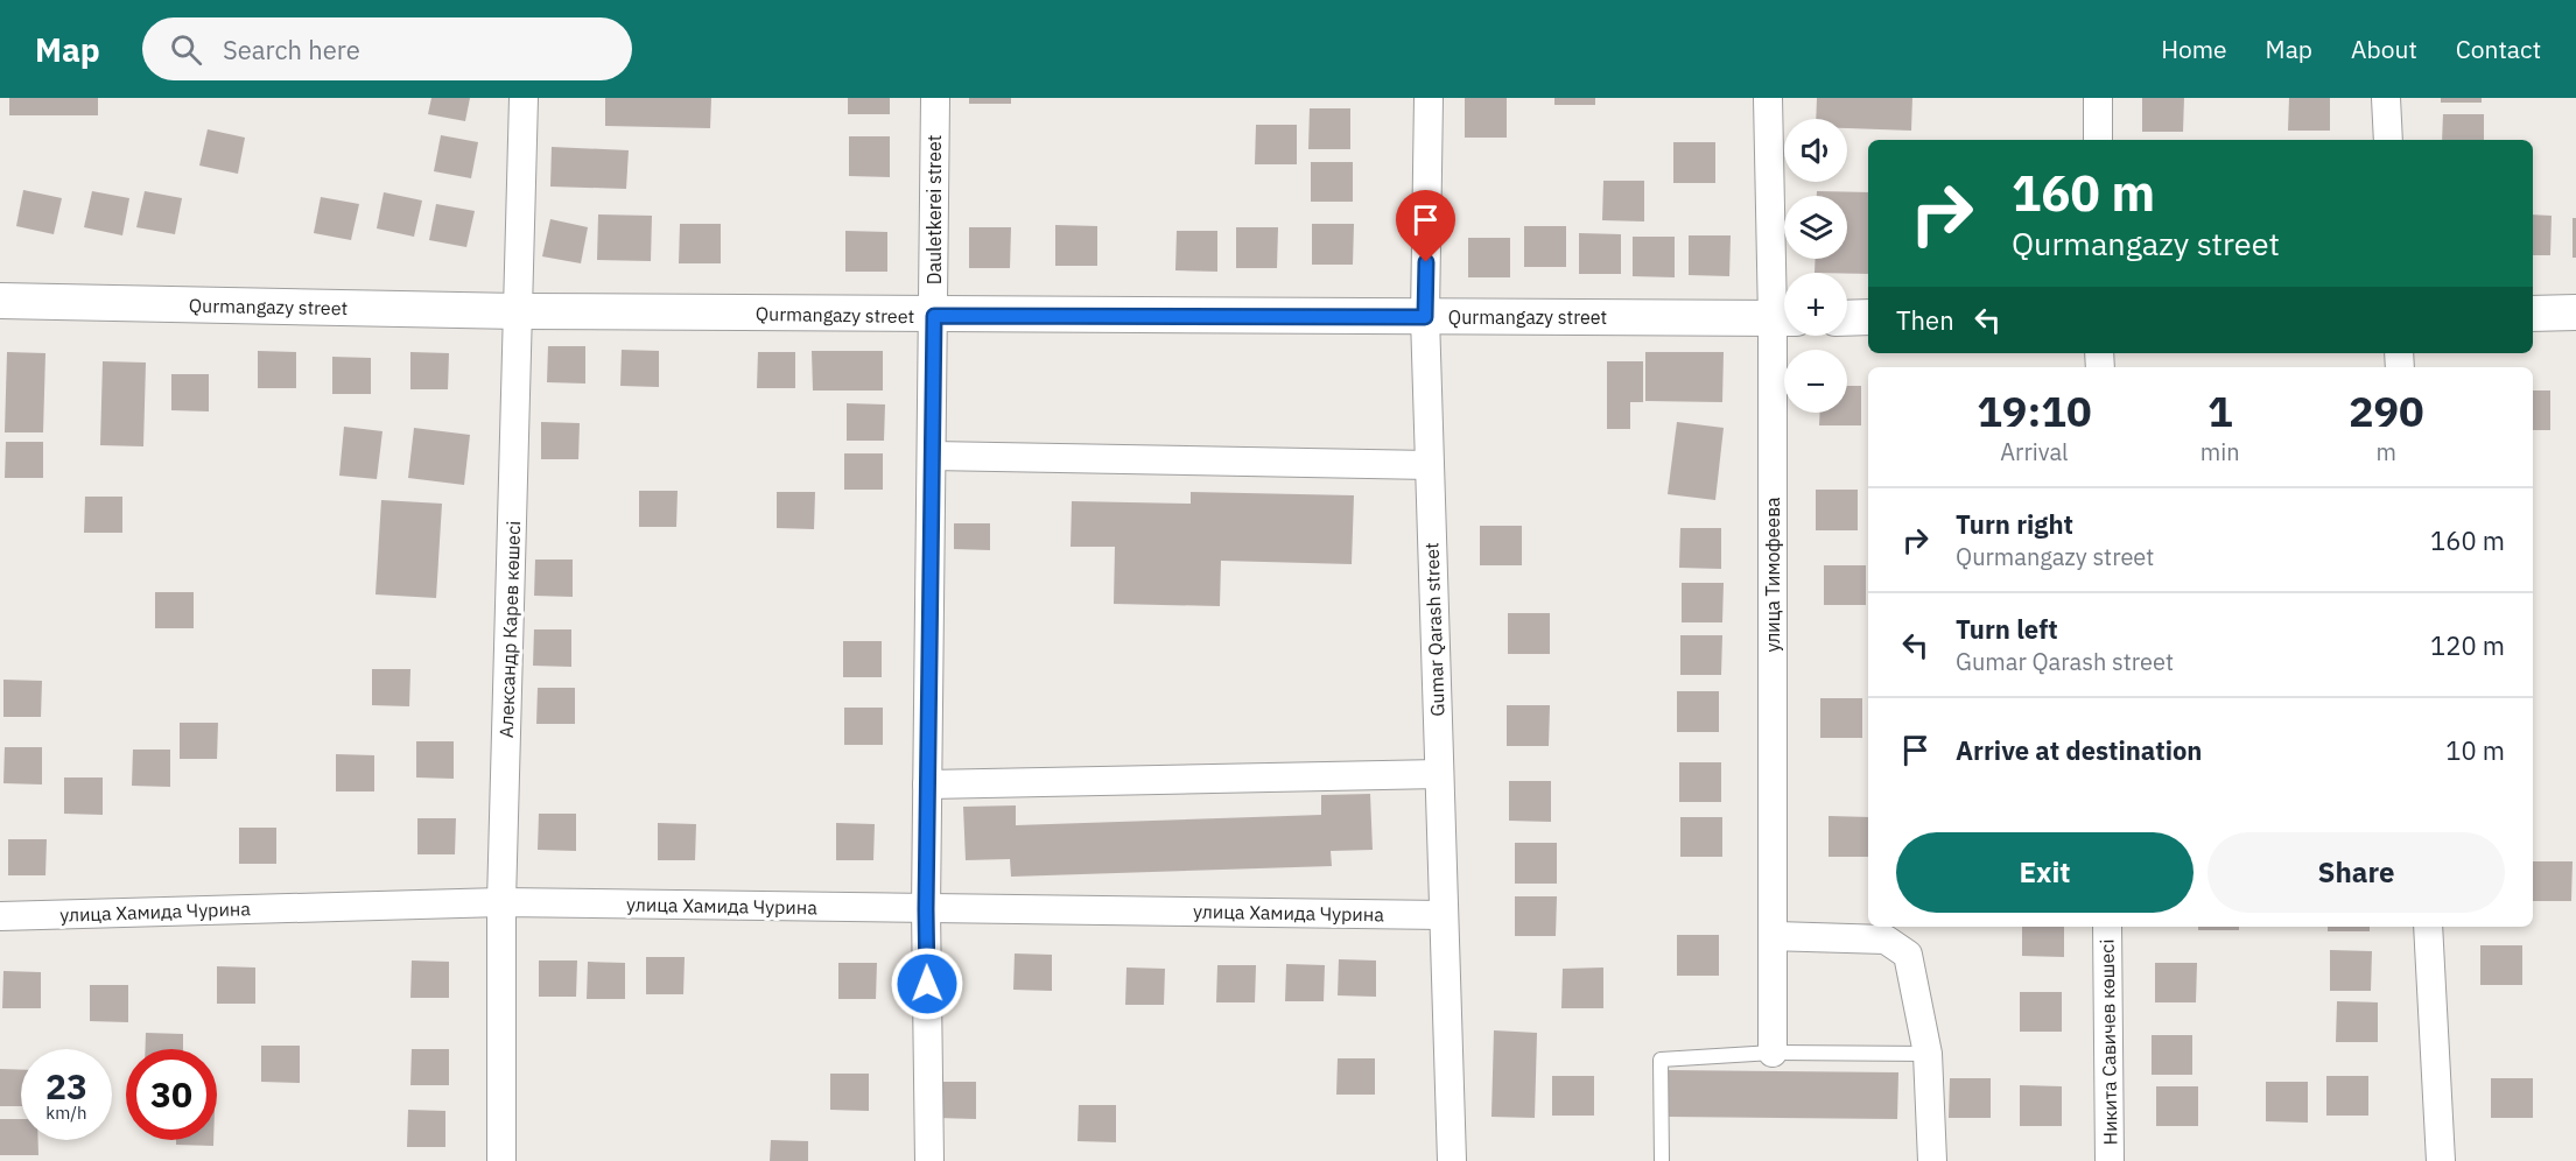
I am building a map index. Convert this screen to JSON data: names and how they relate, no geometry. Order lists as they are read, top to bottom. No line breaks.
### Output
{"streets":{"street":["Dauletkerei street","Qurmangazy street","улица Тимофеева","Александр Карев көшесі","Gumar Qarash street","улица Хамида Чурина","Никита Савичев көшесі"]},"crossings":[["Dauletkerei street","Qurmangazy street"],["Dauletkerei street","улица Хамида Чурина"],["Qurmangazy street","улица Тимофеева"],["Qurmangazy street","Александр Карев көшесі"],["Qurmangazy street","Gumar Qarash street"],["Александр Карев көшесі","улица Хамида Чурина"],["Gumar Qarash street","улица Хамида Чурина"]],"page":{"header":"Map","search":"Search here","nav":["Home","Map","About","Contact"],"map_buttons":["+","−"],"turn":["160 m","Qurmangazy street"],"then":"Then","eta":["19:10","Arrival","1","min","290","m"],"list":[{"name":"Turn right","note":"Qurmangazy street","value":"160 m"},{"name":"Turn left","note":"Gumar Qarash street","value":"120 m"},{"name":"Arrive at destination","value":"10 m"}],"buttons":["Exit","Share"],"speed":"23 km/h","limit":"30"}}
